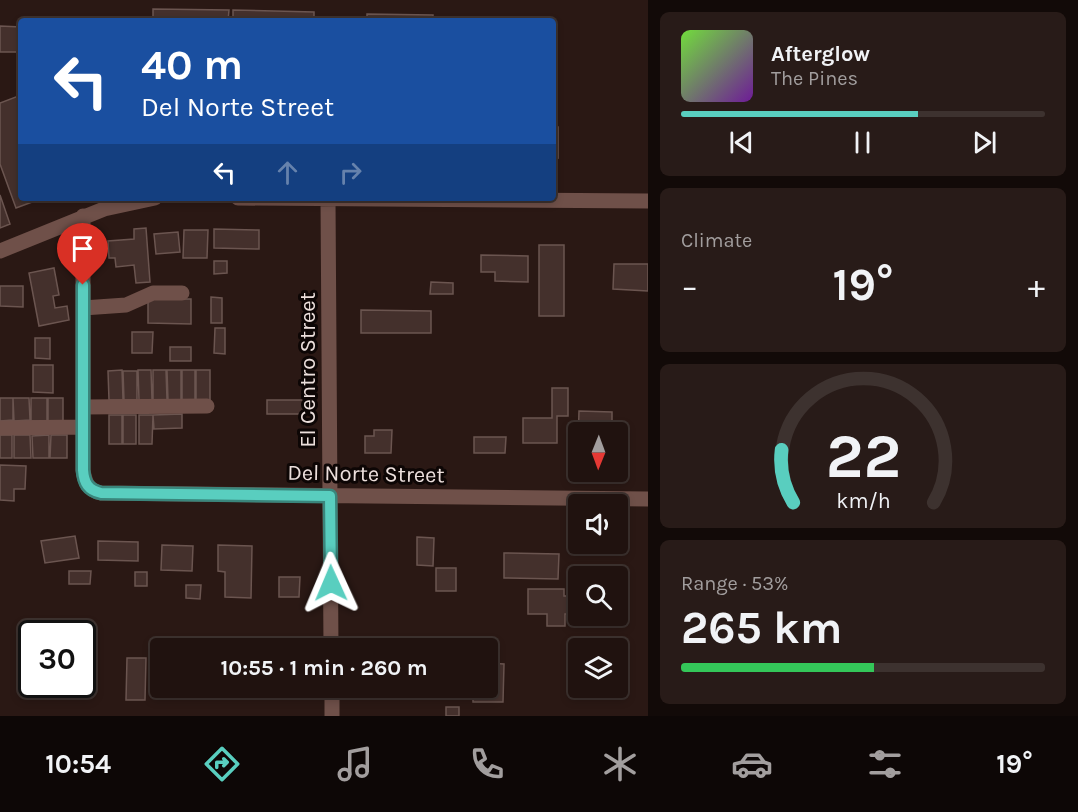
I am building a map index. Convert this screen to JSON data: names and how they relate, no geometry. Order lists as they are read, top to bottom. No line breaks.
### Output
{"streets":{"street":["El Centro Street","Del Norte Street"]},"crossings":[["El Centro Street","Del Norte Street"]],"north":"bottom","page":{"turn":["40 m","Del Norte Street"],"song":["Afterglow","The Pines"],"tile":["Climate",["Range · 53%","265 km"]],"heat":["−","19°","+"],"limit":"30","trip":"10:55 · 1 min · 260 m","tabs":["10:54","19°"],"gauge":["22","km/h"]}}
